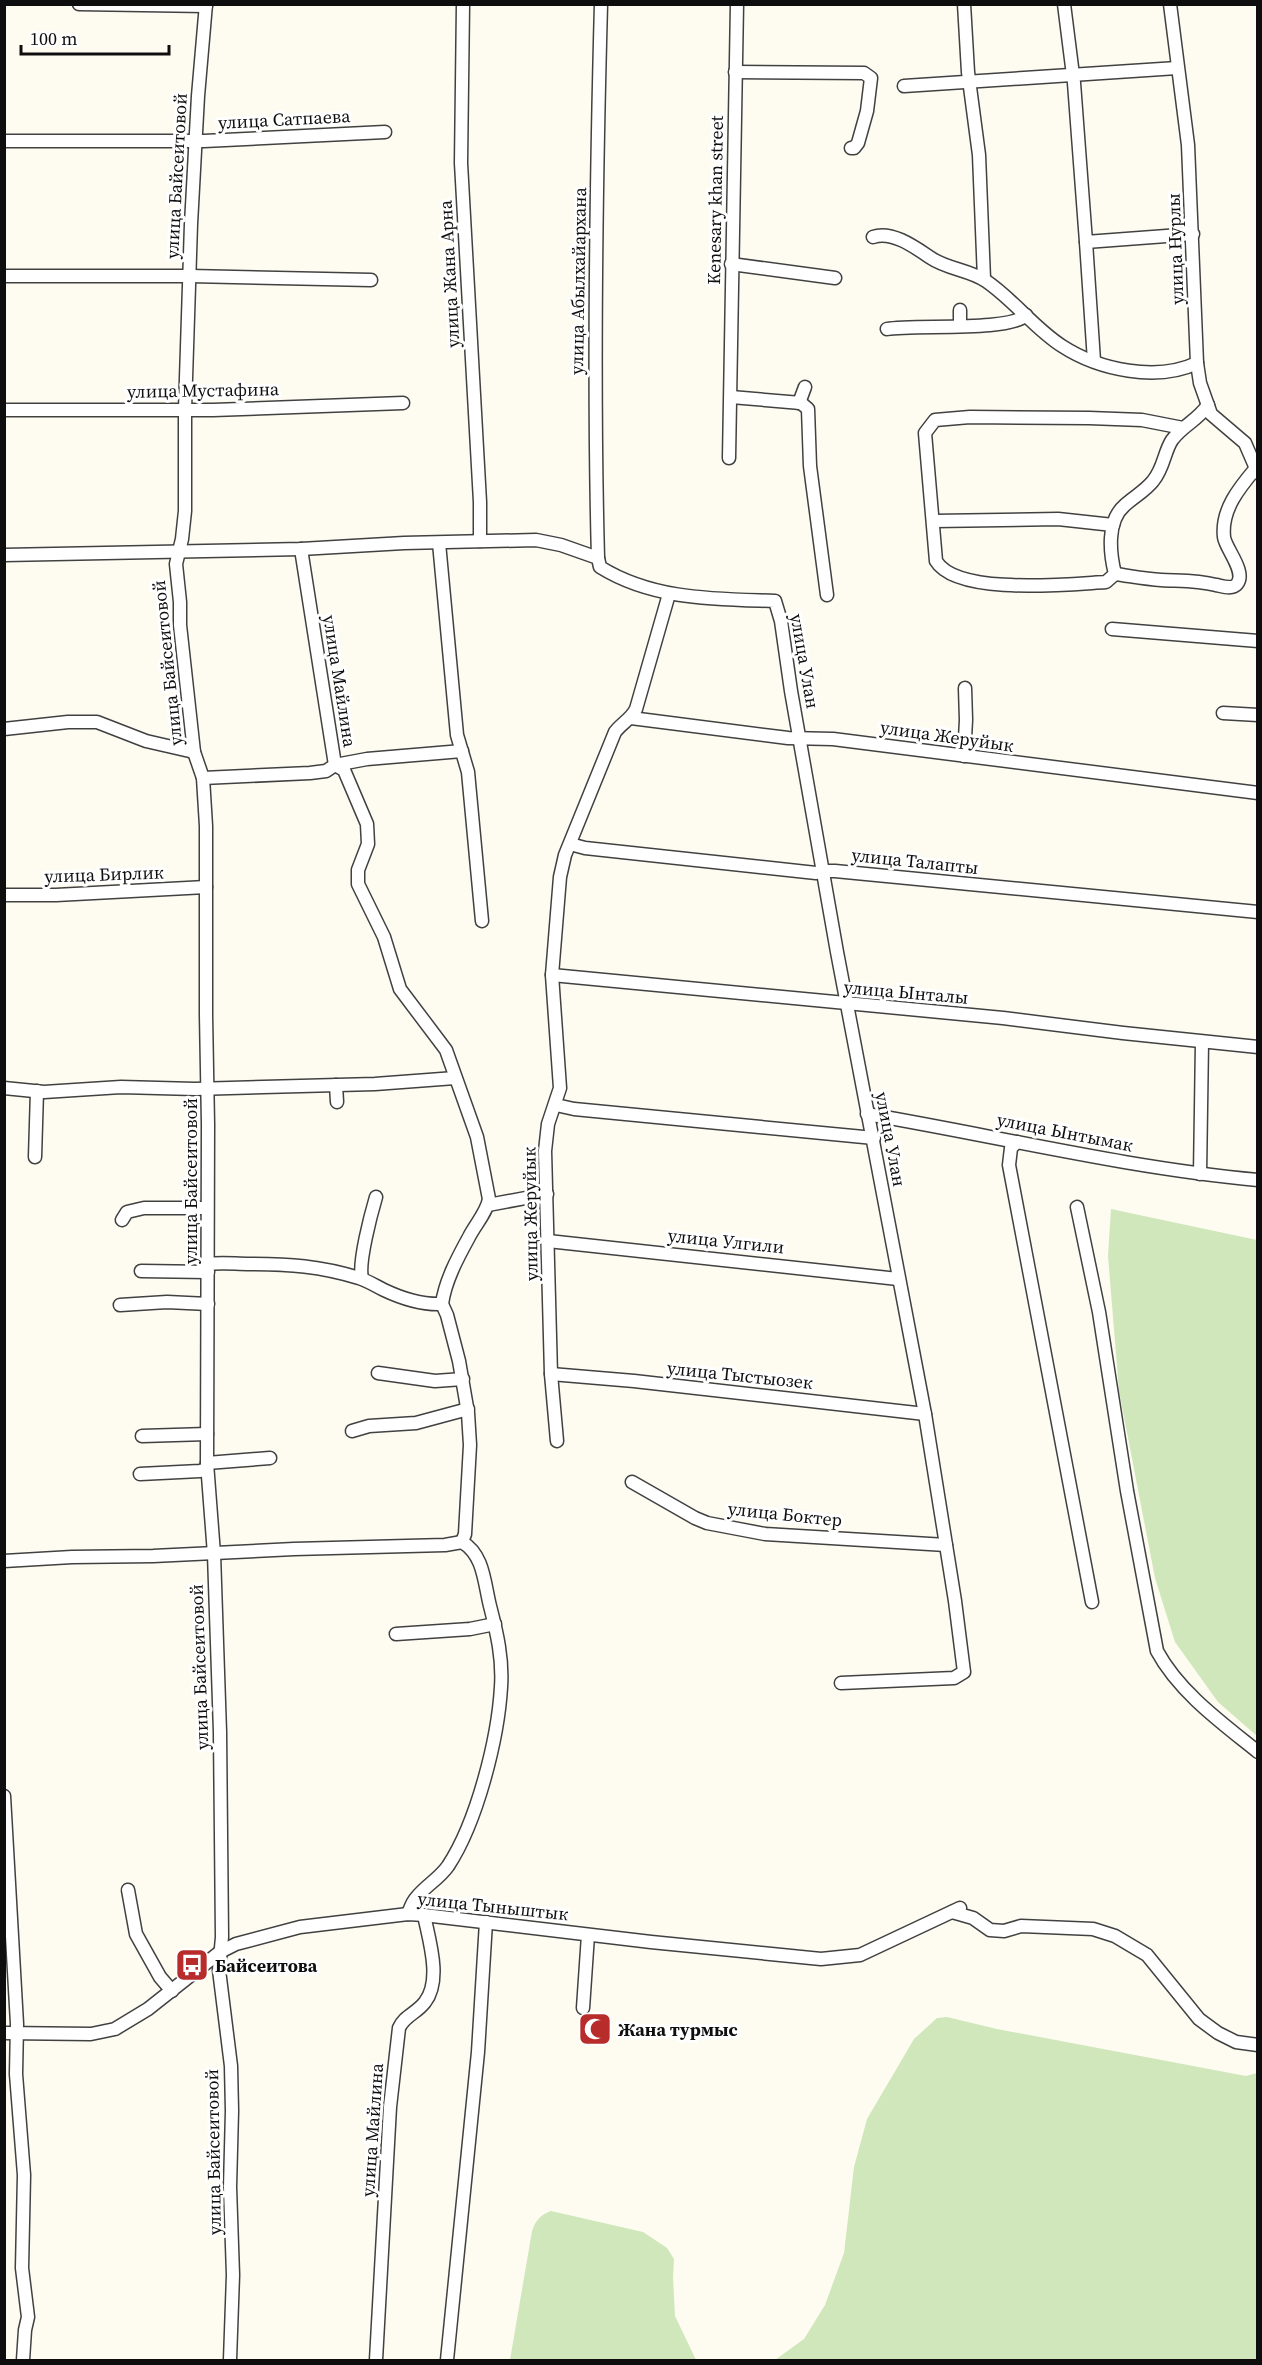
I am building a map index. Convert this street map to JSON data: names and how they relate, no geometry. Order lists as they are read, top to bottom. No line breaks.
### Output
{"streets":{"street":["улица Сатпаева","улица Байсеитовой","Kenesary khan street","улица Нурлы","улица Жана Арна","улица Абылхайархана","улица Мустафина","улица Улан","улица Майлина","улица Жеруйык","улица Талапты","улица Бирлик","улица Ынталы","улица Ынтымак","улица Улгили","улица Тыстыозек","улица Боктер","улица Тыныштык"]},"crossings":[["улица Сатпаева","улица Байсеитовой"],["улица Байсеитовой","улица Мустафина"],["улица Байсеитовой","улица Бирлик"],["улица Байсеитовой","улица Тыныштык"],["улица Улан","улица Жеруйык"],["улица Улан","улица Талапты"],["улица Улан","улица Ынталы"],["улица Улан","улица Ынтымак"],["улица Улан","улица Улгили"],["улица Улан","улица Тыстыозек"],["улица Улан","улица Боктер"],["улица Майлина","улица Тыныштык"],["улица Жеруйык","улица Талапты"],["улица Жеруйык","улица Ынталы"],["улица Жеруйык","улица Улгили"],["улица Жеруйык","улица Тыстыозек"]],"places":{"bus stop":["Байсеитова"],"mosque":["Жана турмыс"]},"scale_bar":"100 m"}
